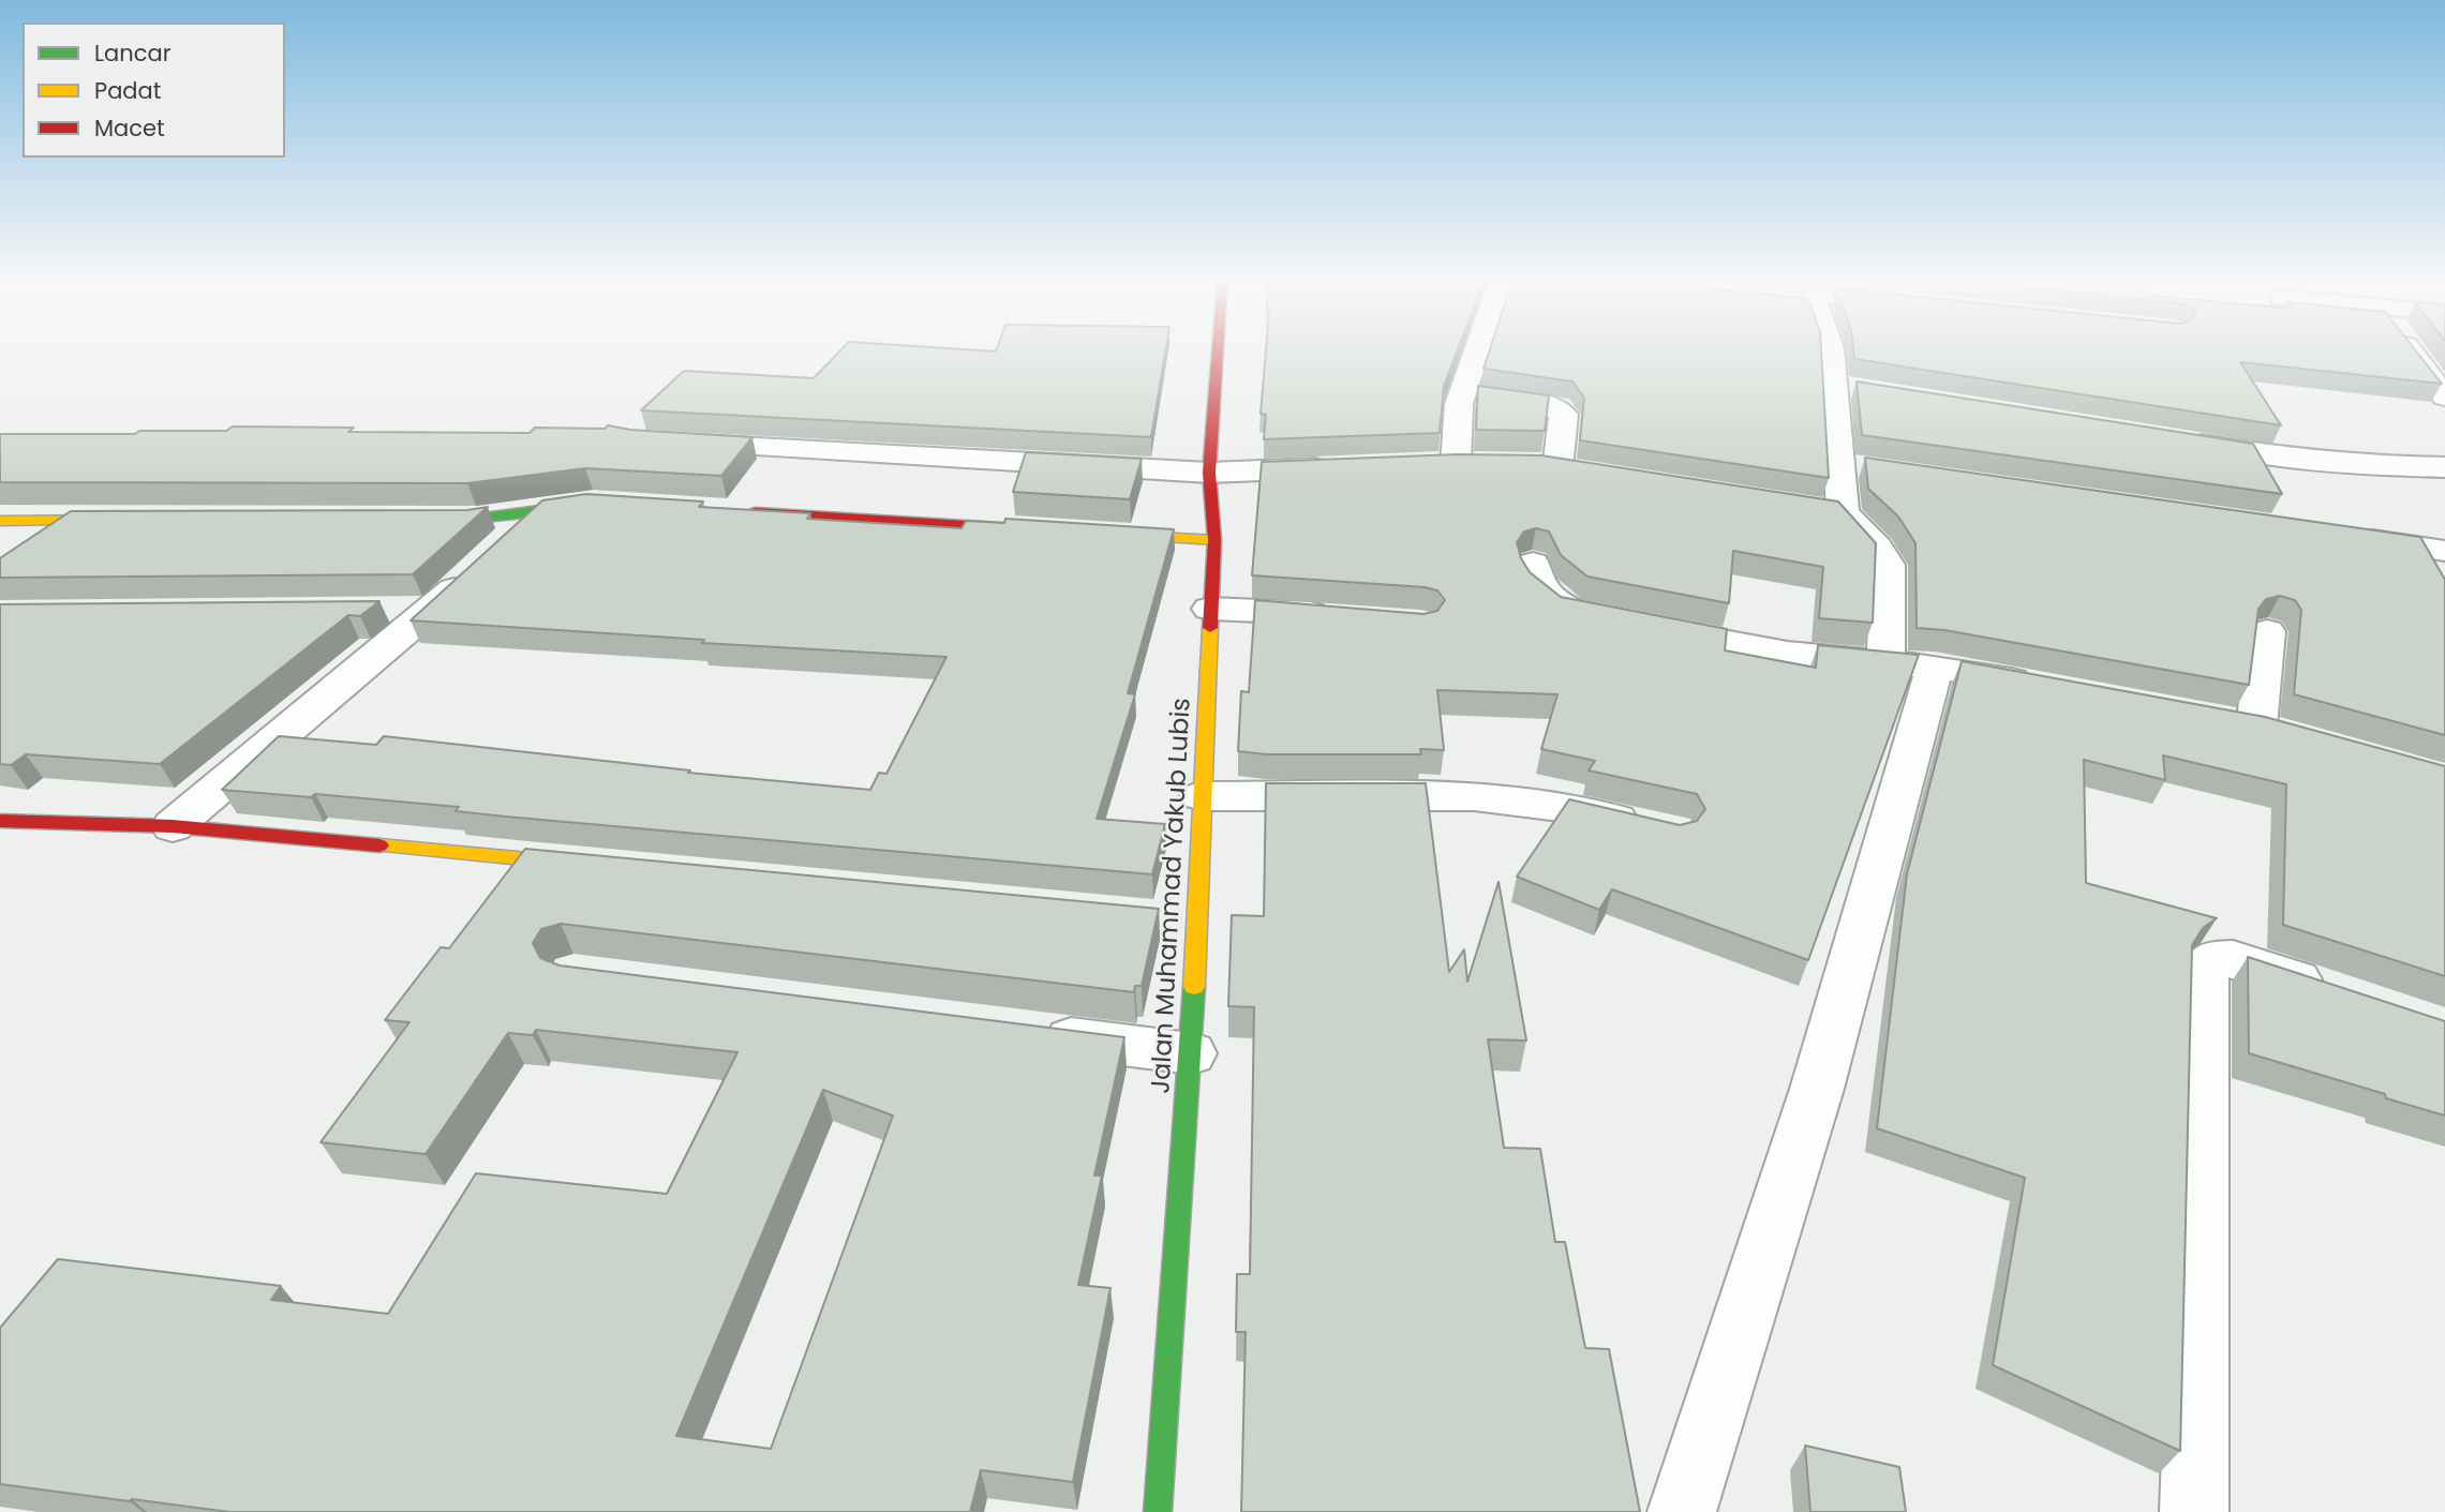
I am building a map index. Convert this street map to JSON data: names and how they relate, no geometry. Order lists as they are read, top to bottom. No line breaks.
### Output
{"streets":{"main road":["Jalan Muhammad Yakub Lubis"]},"legend":["Lancar","Padat","Macet"]}
